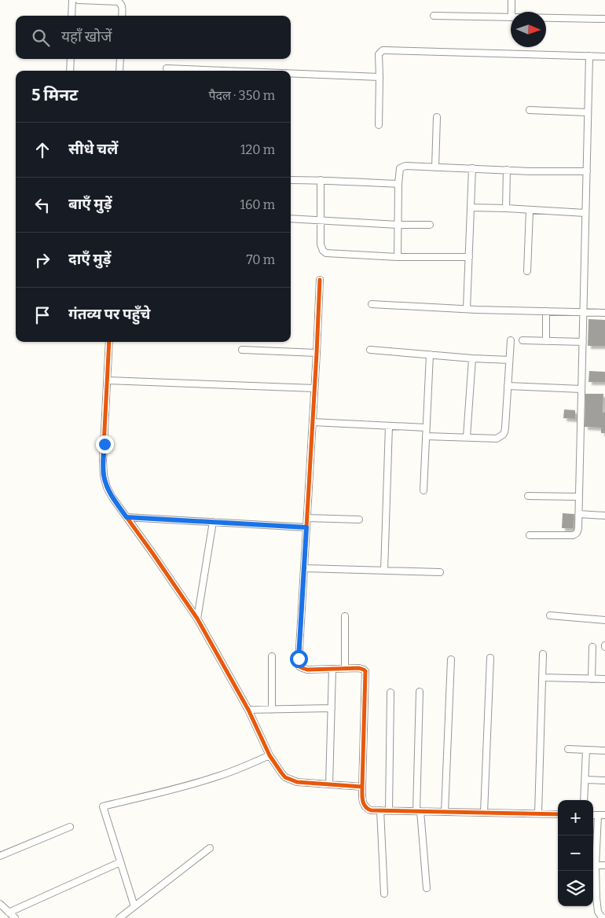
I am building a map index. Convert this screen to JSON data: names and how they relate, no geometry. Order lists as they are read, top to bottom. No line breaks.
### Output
{"north":"right","page":{"search":"यहाँ खोजें","heading":["5 मिनट","पैदल · 350 m"],"list":[["सीधे चलें","120 m"],["बाएँ मुड़ें","160 m"],["दाएँ मुड़ें","70 m"],"गंतव्य पर पहुँचे"],"map_buttons":["+","−"]}}
